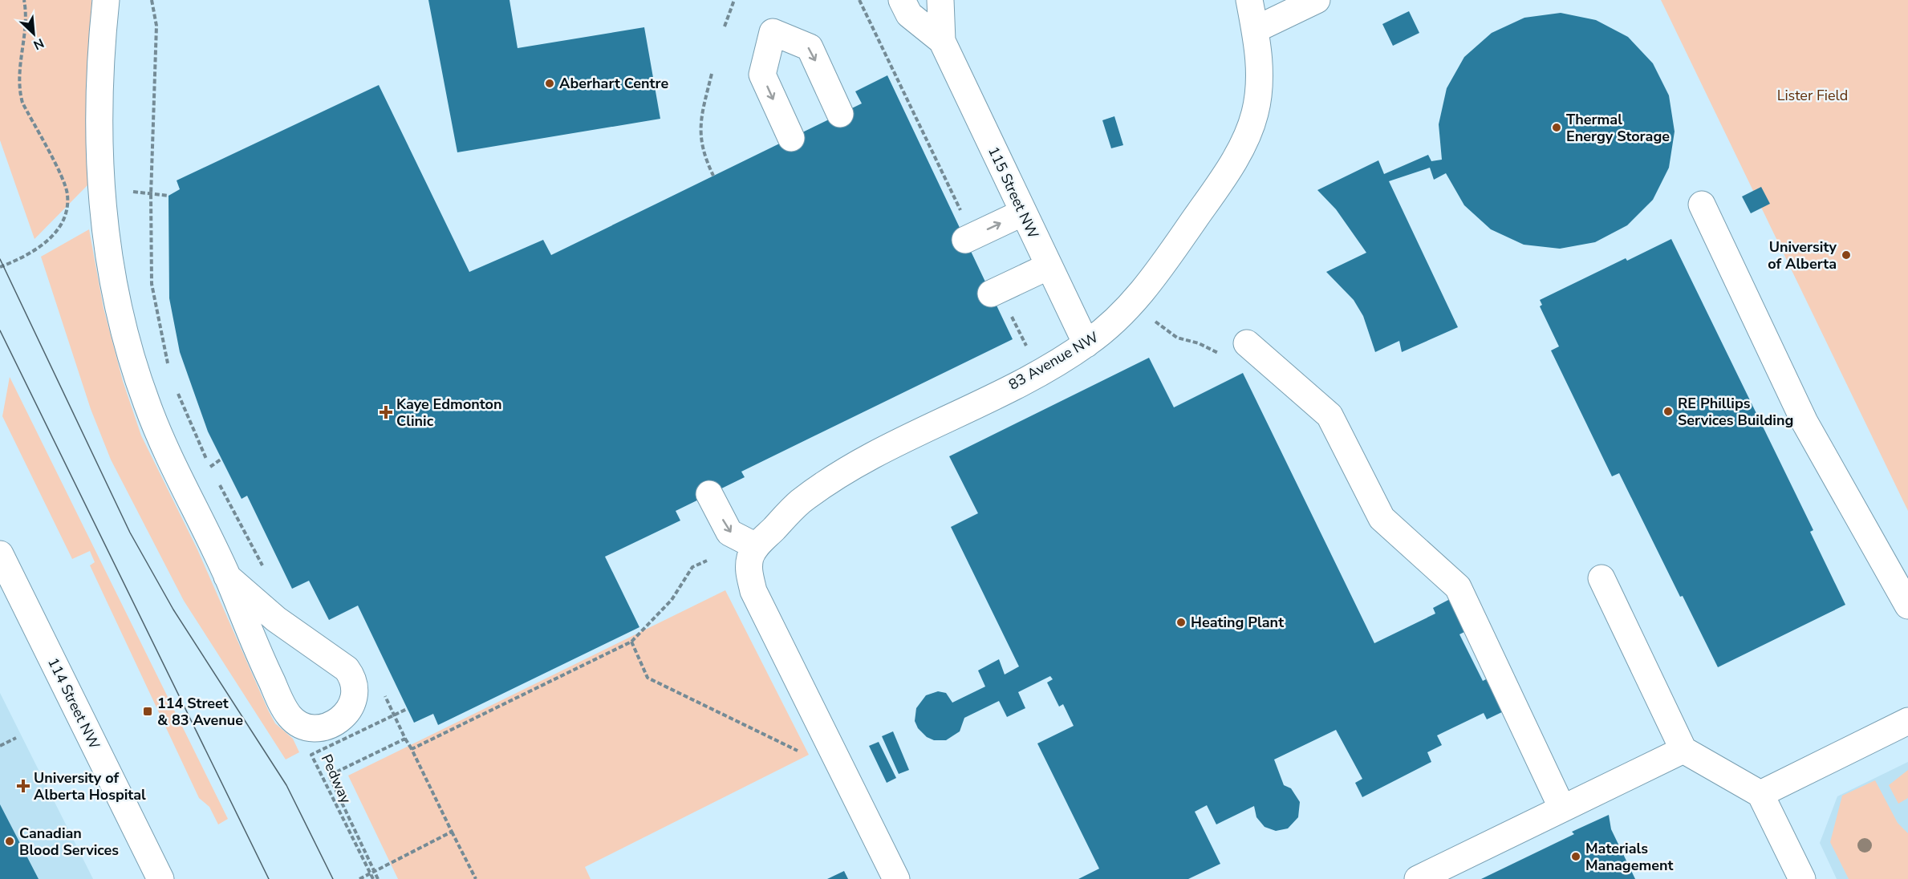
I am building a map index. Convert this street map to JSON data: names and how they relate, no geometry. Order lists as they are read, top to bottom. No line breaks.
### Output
{"streets":{"street":["115 Street NW","83 Avenue NW","114 Street NW"],"path":["Pedway"]},"crossings":[["115 Street NW","83 Avenue NW"]],"parks":["Lister Field"],"places":{"other":["Aberhart Centre","Thermal Energy Storage","University of Alberta","RE Phillips Services Building","Heating Plant","Canadian Blood Services","Materials Management"],"health":["Kaye Edmonton Clinic","University of Alberta Hospital"],"transit":["114 Street & 83 Avenue"]},"north":"bottom right"}
